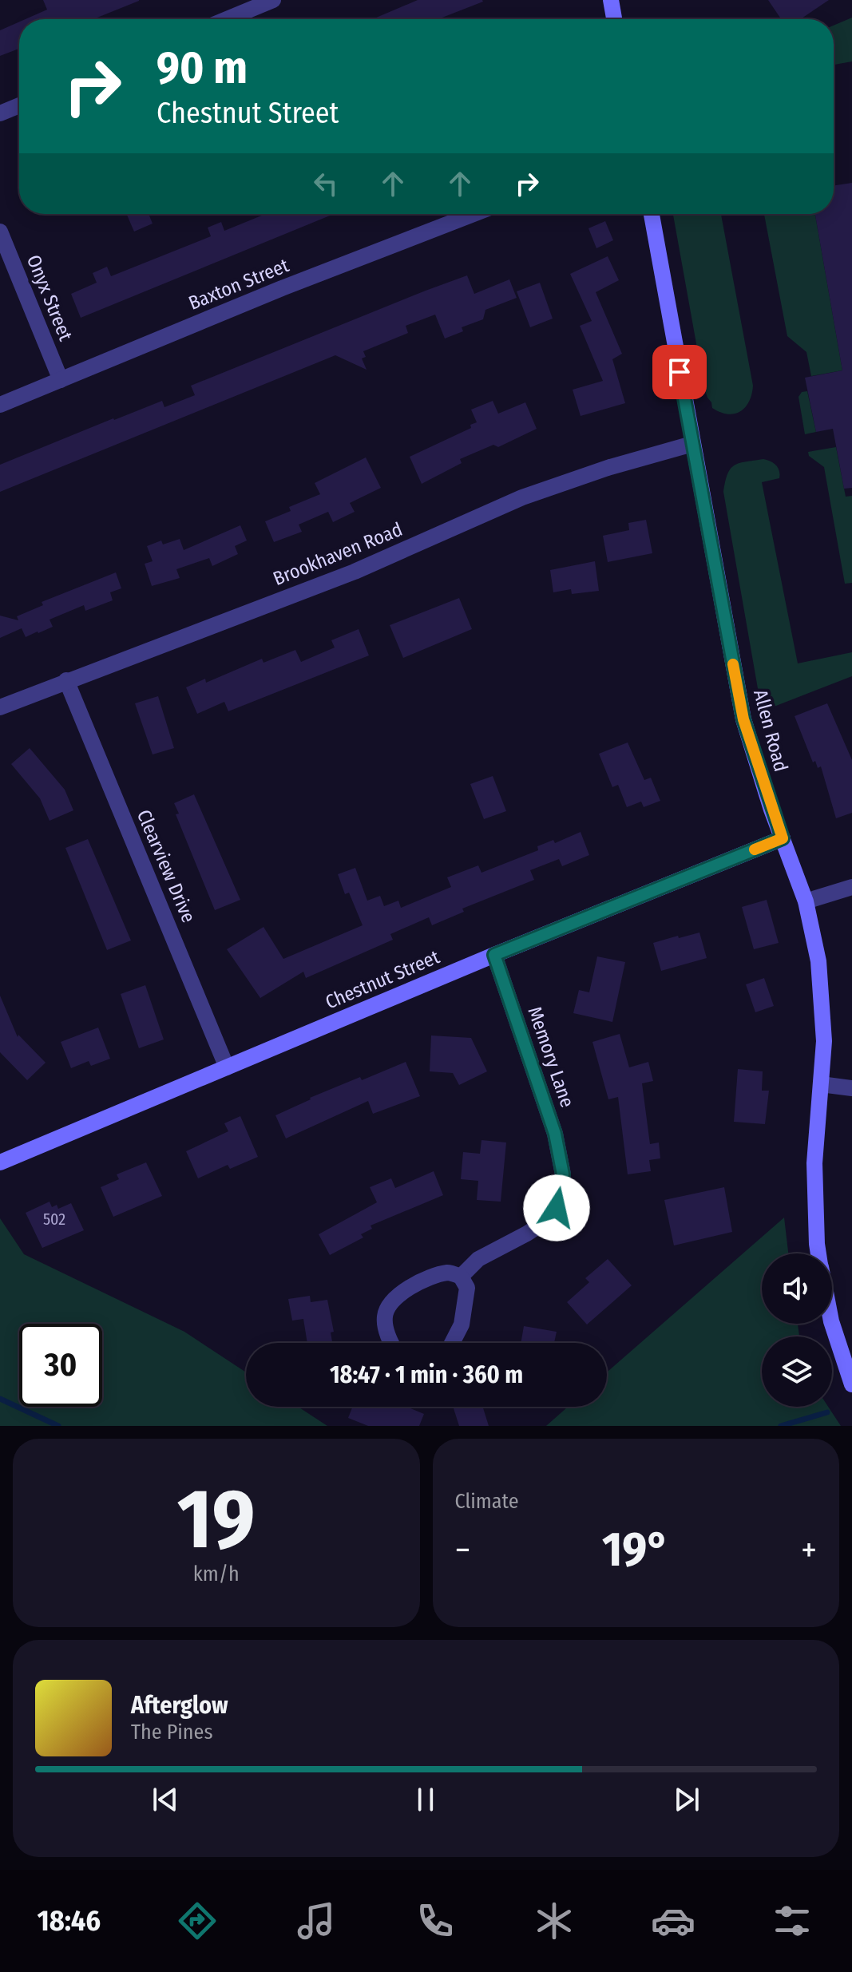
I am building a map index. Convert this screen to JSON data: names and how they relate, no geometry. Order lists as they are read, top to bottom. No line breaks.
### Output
{"streets":{"street":["Baxton Street","Onyx Street","Brookhaven Road","Allen Road","Clearview Drive","Chestnut Street","Memory Lane"]},"crossings":[["Baxton Street","Onyx Street"],["Brookhaven Road","Allen Road"],["Brookhaven Road","Clearview Drive"],["Allen Road","Chestnut Street"],["Clearview Drive","Chestnut Street"],["Chestnut Street","Memory Lane"]],"house_numbers":["502"],"page":{"turn":["90 m","Chestnut Street"],"limit":"30","trip":"18:47 · 1 min · 360 m","tile":[["19","km/h"],"Climate"],"heat":["−","19°","+"],"song":["Afterglow","The Pines"],"tabs":"18:46"}}
